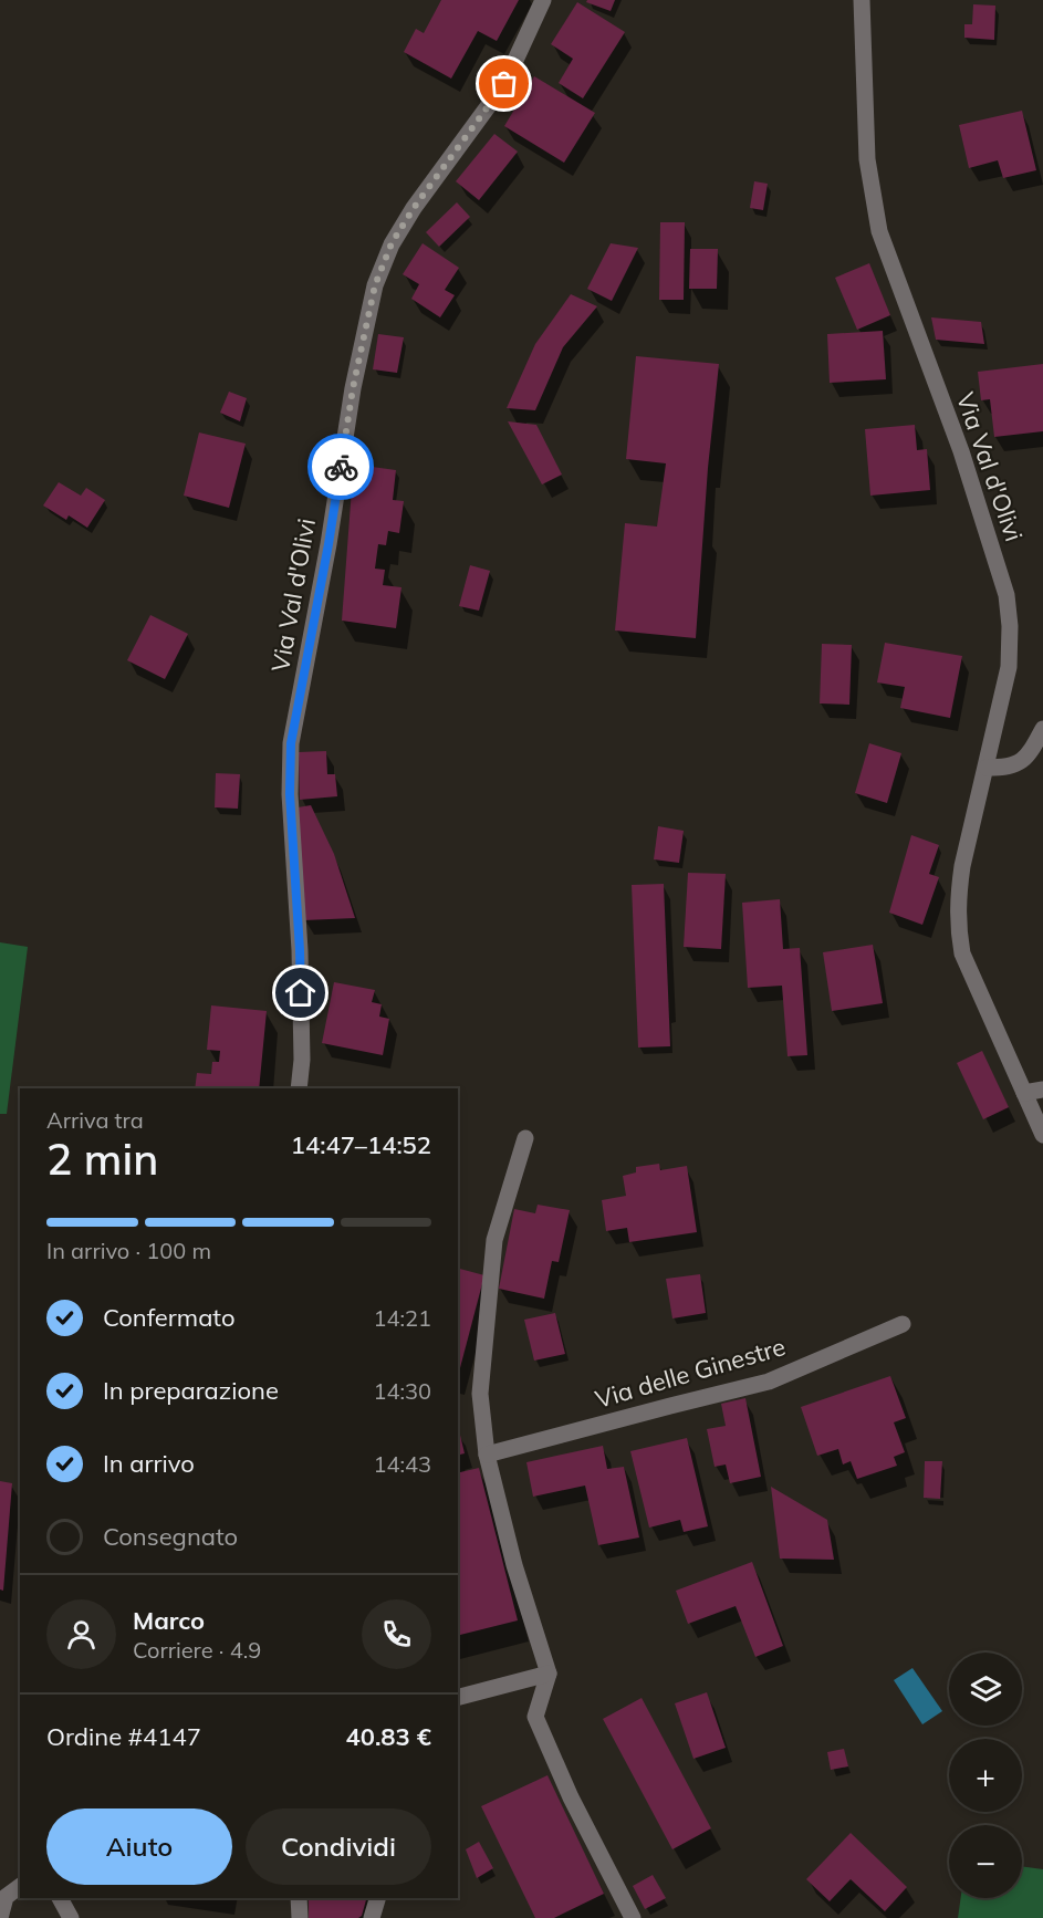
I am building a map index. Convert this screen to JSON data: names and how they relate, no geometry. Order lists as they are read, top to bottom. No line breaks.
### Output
{"streets":{"street":["Via Val d'Olivi","Via delle Ginestre"]},"page":{"heading":["2 min","Arriva tra","14:47–14:52"],"panel":["Marco","Corriere · 4.9","Ordine #4147","40.83 €"],"bar":"In arrivo · 100 m","list":[["Confermato","14:21"],["In preparazione","14:30"],["In arrivo","14:43"],"Consegnato"],"map_buttons":["+","−"],"buttons":["Aiuto","Condividi"]}}
